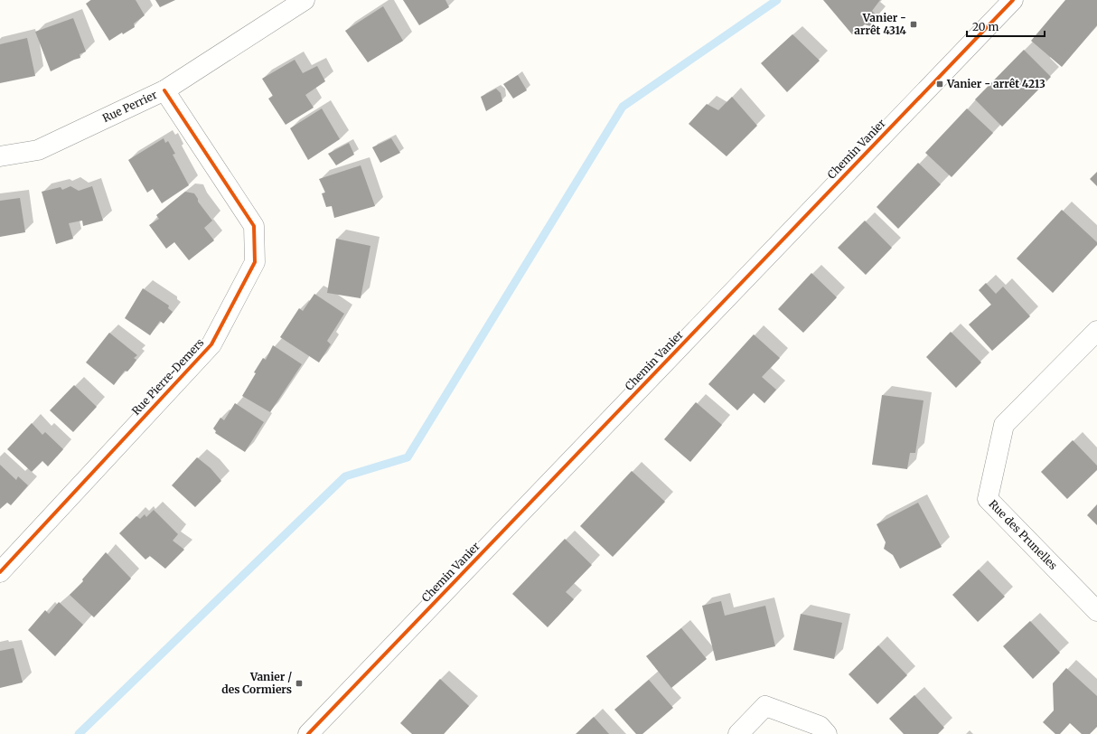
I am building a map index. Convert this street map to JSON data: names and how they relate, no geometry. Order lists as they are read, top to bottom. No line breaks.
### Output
{"streets":{"street":["Rue Perrier","Chemin Vanier","Rue Pierre-Demers","Rue des Prunelles"]},"crossings":[["Rue Perrier","Rue Pierre-Demers"]],"places":{"transit":["Vanier - arrêt 4314","Vanier - arrêt 4213","Vanier / des Cormiers"]},"scale_bar":"20 m"}
